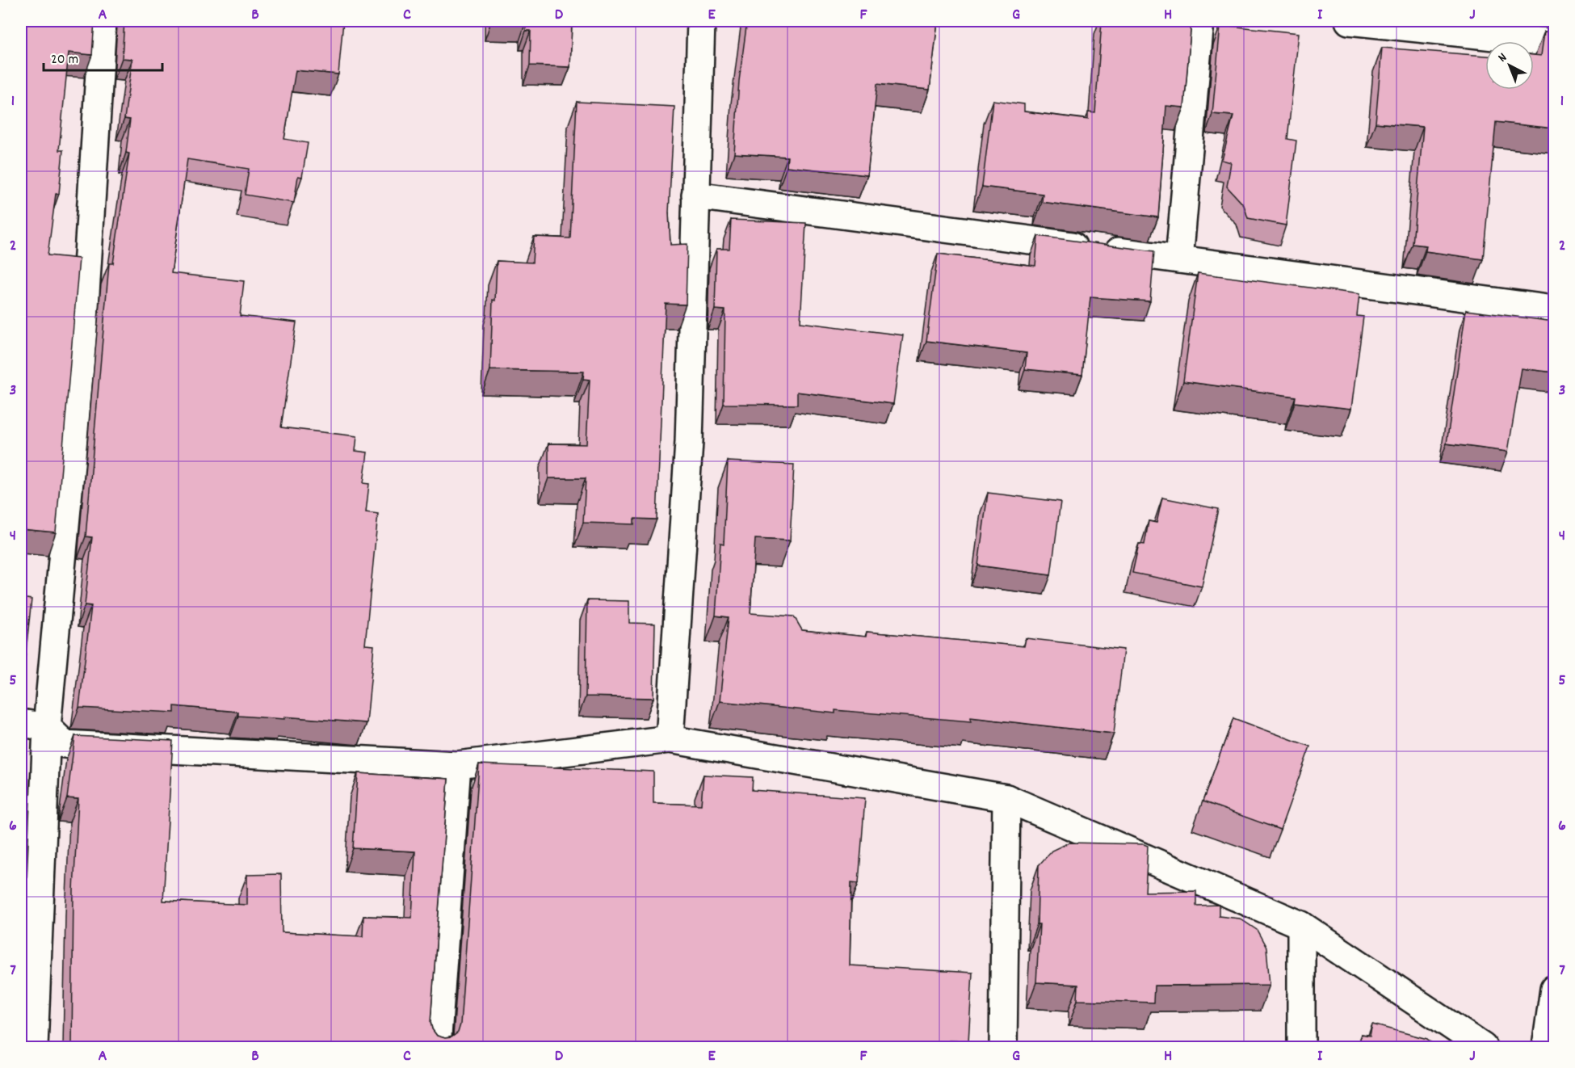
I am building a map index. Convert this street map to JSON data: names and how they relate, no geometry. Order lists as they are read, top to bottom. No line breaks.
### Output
{"scale_bar":"20 m","north":"top left","grid":{"columns":["A","B","C","D","E","F","G","H","I","J"],"rows":["1","2","3","4","5","6","7"]}}
